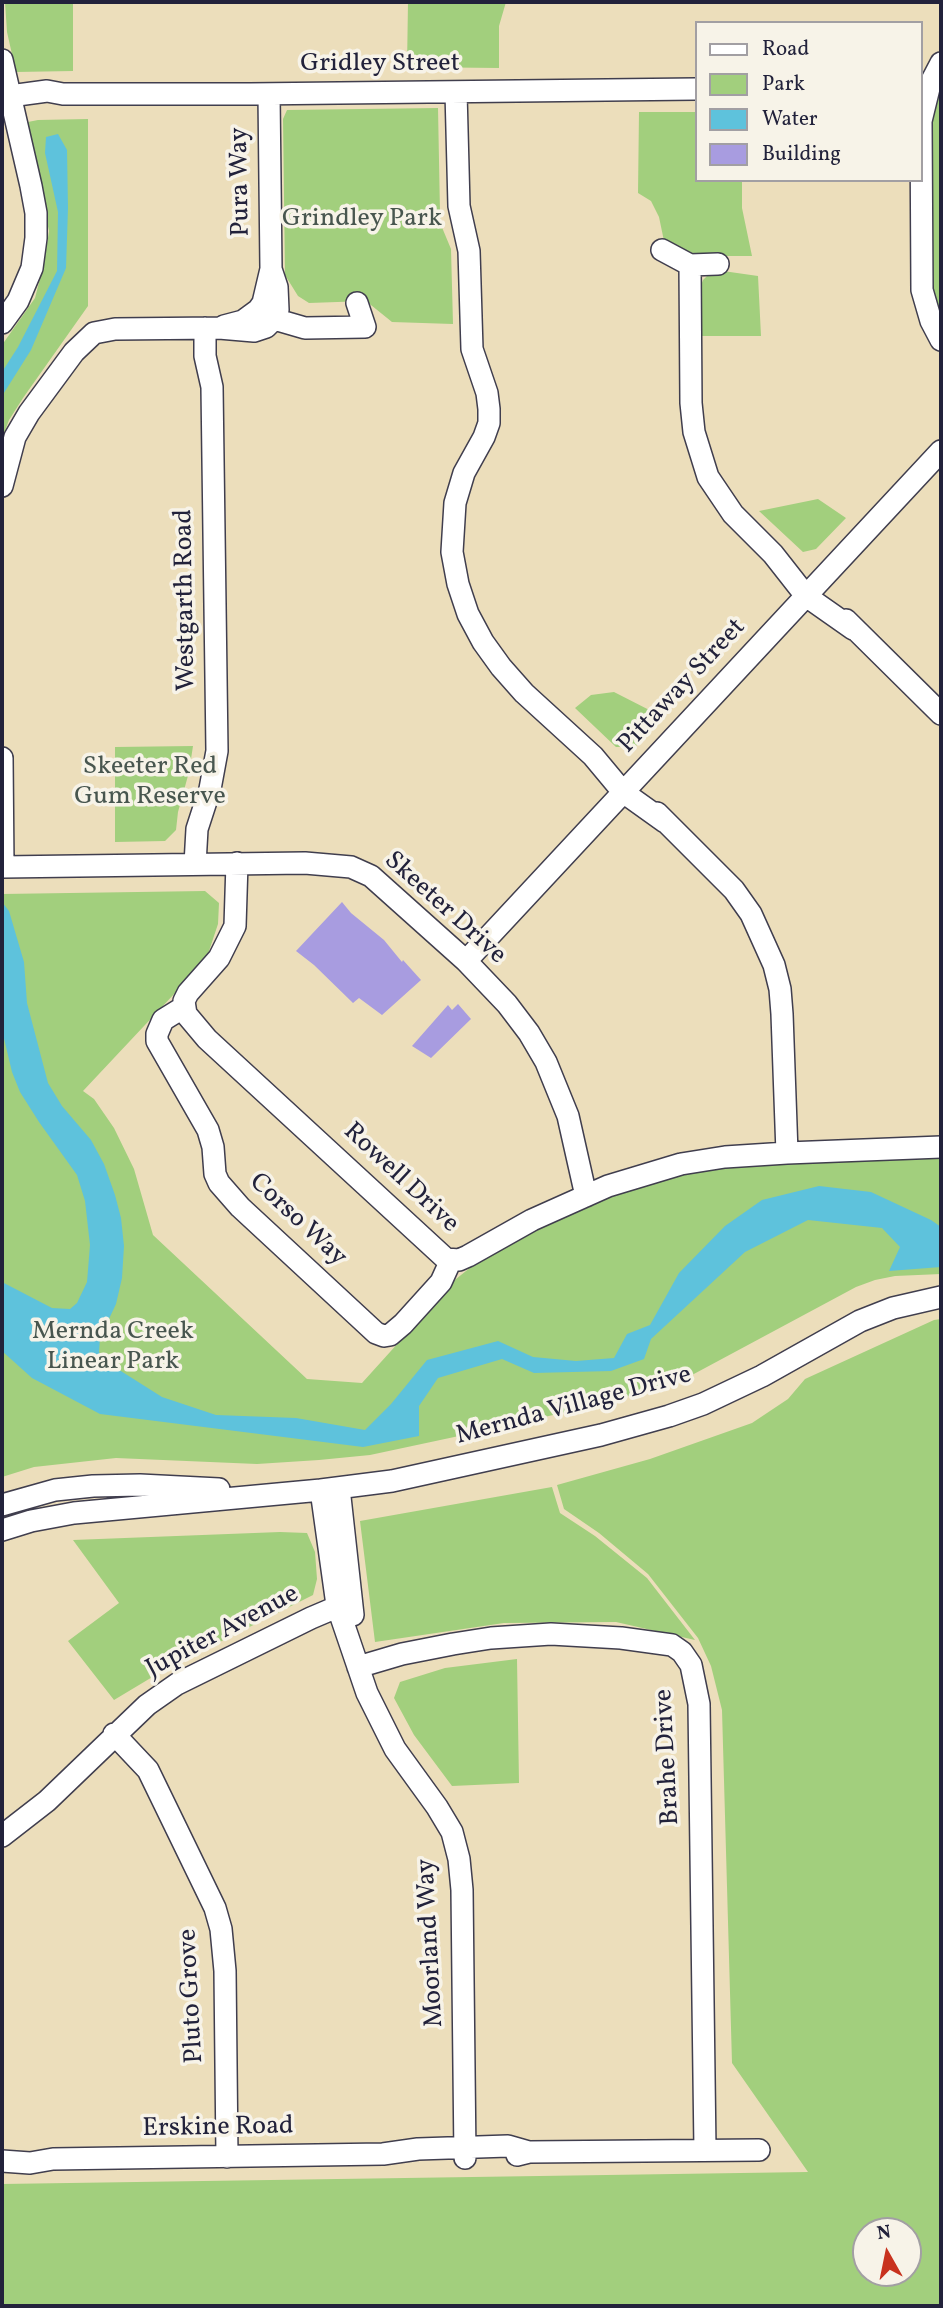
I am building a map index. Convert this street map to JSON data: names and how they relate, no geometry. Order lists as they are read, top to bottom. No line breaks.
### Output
{"streets":{"street":["Gridley Street","Pura Way","Westgarth Road","Pittaway Street","Skeeter Drive","Rowell Drive","Corso Way","Mernda Village Drive","Jupiter Avenue","Brahe Drive","Moorland Way","Pluto Grove","Erskine Road"]},"crossings":[["Gridley Street","Pura Way"],["Westgarth Road","Skeeter Drive"],["Pittaway Street","Skeeter Drive"],["Skeeter Drive","Rowell Drive"],["Rowell Drive","Corso Way"],["Mernda Village Drive","Moorland Way"],["Jupiter Avenue","Moorland Way"],["Jupiter Avenue","Pluto Grove"],["Brahe Drive","Moorland Way"],["Brahe Drive","Erskine Road"],["Moorland Way","Erskine Road"],["Pluto Grove","Erskine Road"]],"parks":["Grindley Park","Skeeter Red Gum Reserve","Mernda Creek Linear Park"],"legend":["Road","Park","Water","Building"],"north":"top"}
